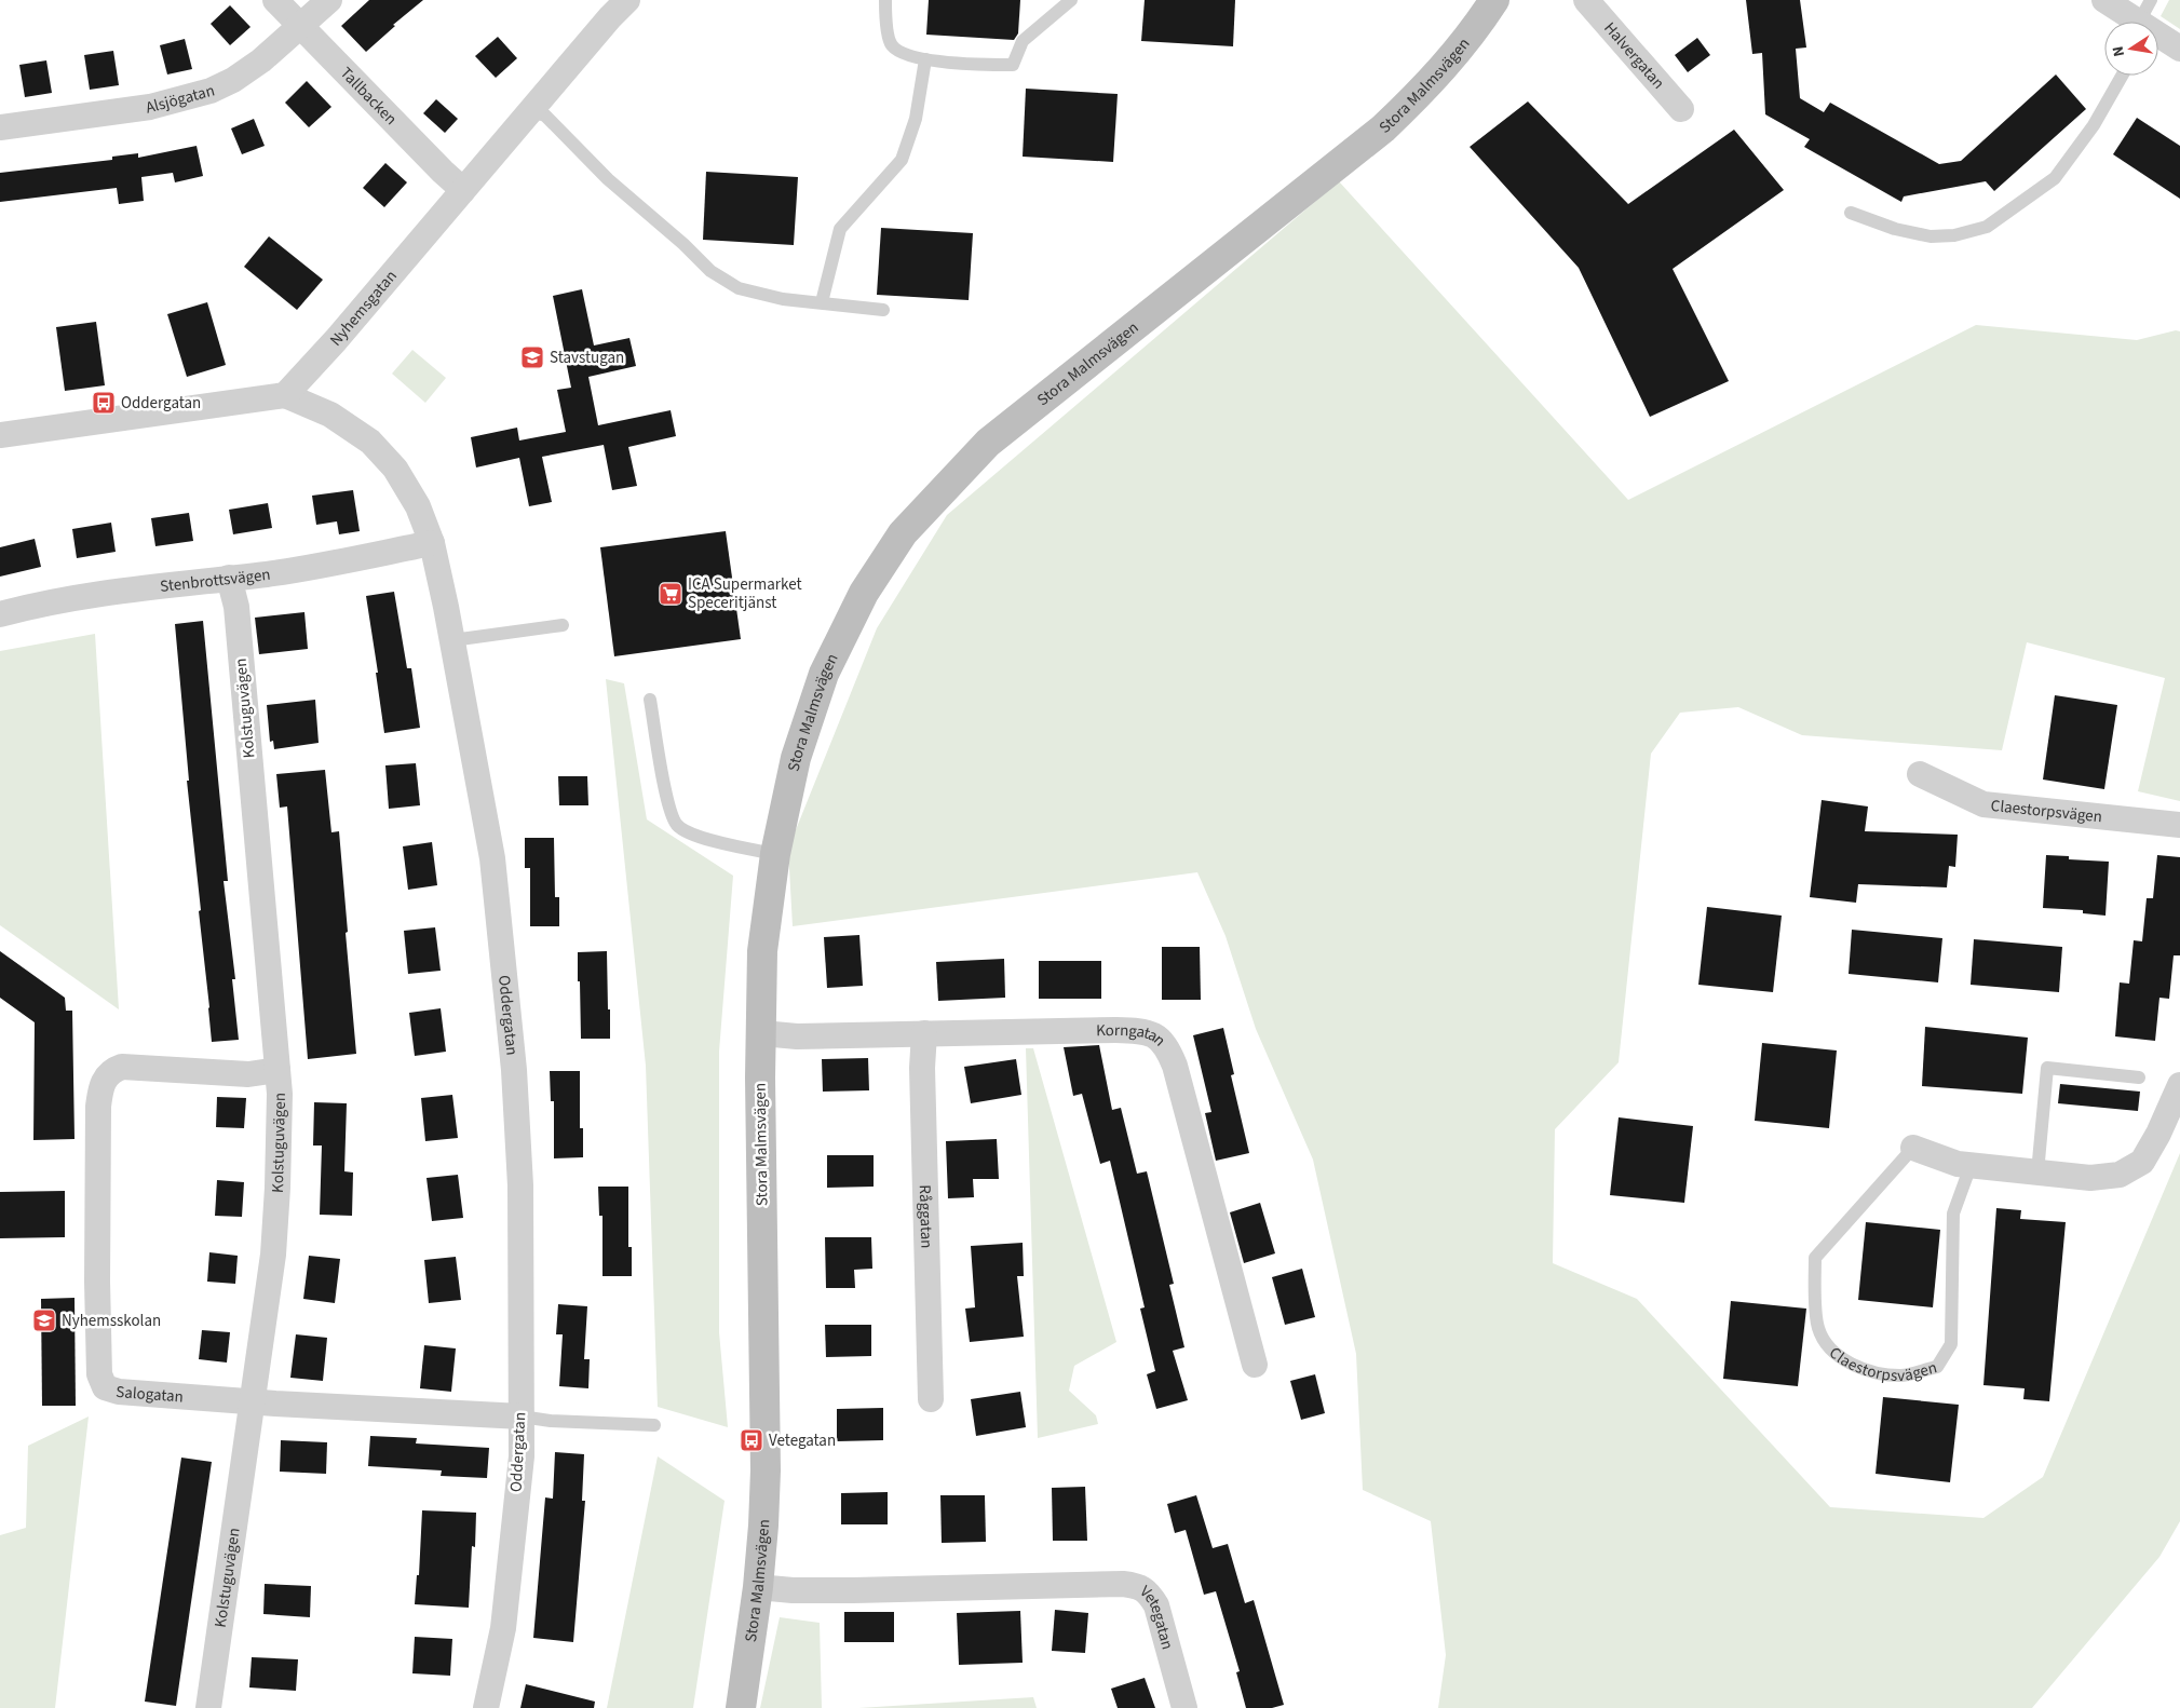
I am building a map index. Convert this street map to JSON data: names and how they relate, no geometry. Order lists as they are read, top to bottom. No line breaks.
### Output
{"streets":{"street":["Halvergatan","Stora Malmsvägen","Tallbacken","Alsjögatan","Nyhemsgatan","Stenbrottsvägen","Kolstuguvägen","Claestorpsvägen","Oddergatan","Korngatan","Råggatan","Salogatan","Vetegatan"]},"crossings":[["Stora Malmsvägen","Korngatan"],["Stora Malmsvägen","Vetegatan"],["Tallbacken","Alsjögatan"],["Tallbacken","Nyhemsgatan"],["Nyhemsgatan","Oddergatan"],["Stenbrottsvägen","Kolstuguvägen"],["Stenbrottsvägen","Oddergatan"],["Kolstuguvägen","Salogatan"],["Oddergatan","Salogatan"],["Korngatan","Råggatan"]],"places":{"school or university":["Stavstugan","Nyhemsskolan"],"bus stop":["Oddergatan","Vetegatan"],"supermarket":["ICA Supermarket Speceritjänst"]},"north":"left"}
